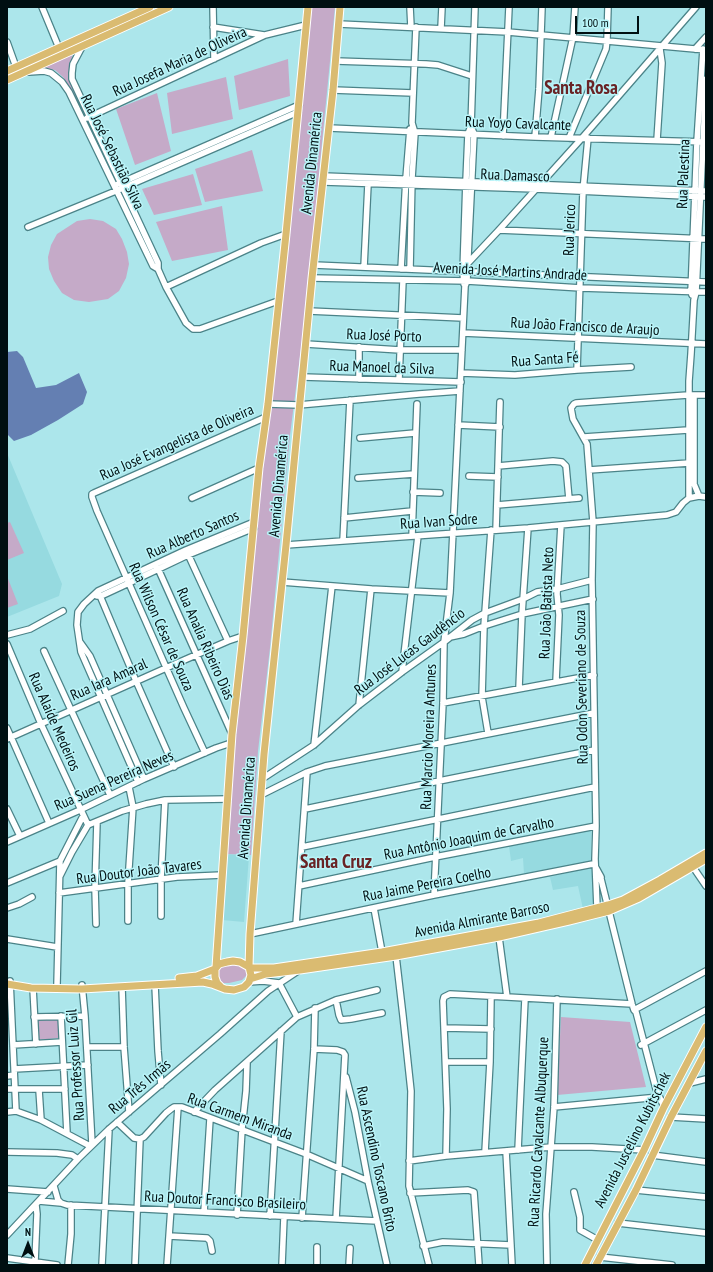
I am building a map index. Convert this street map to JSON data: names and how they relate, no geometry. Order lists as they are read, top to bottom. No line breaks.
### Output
{"streets":{"main road":["Avenida Dinamérica","Avenida Almirante Barroso","Avenida Juscelino Kubitschek"],"street":["Rua Josefa Maria de Oliveira","Rua Yoyo Cavalcante","Rua José Sebastião Silva","Rua Palestina","Rua Damasco","Rua Jerico","Avenida José Martins Andrade","Rua João Francisco de Araujo","Rua José Porto","Rua Santa Fé","Rua Manoel da Silva","Rua José Evangelista de Oliveira","Rua Ivan Sodre","Rua Alberto Santos","Rua João Batista Neto","Rua Wilson César de Souza","Rua Analia Ribeiro Dias","Rua José Lucas Gaudêncio","Rua Iara Amaral","Rua Odon Severiano de Souza","Rua Alaíde Medeiros","Rua Marcio Moreira Antunes","Rua Suena Pereira Neves","Rua Antônio Joaquim de Carvalho","Rua Doutor João Tavares","Rua Jaime Pereira Coelho","Rua Professor Luiz Gil","Rua Três Irmãs","Rua Carmem Miranda","Rua Ricardo Cavalcante Albuquerque","Rua Ascendino Toscano Brito","Rua Doutor Francisco Brasileiro"]},"crossings":[["Rua Josefa Maria de Oliveira","Rua José Sebastião Silva"],["Rua Josefa Maria de Oliveira","Avenida Dinamérica"],["Rua Yoyo Cavalcante","Avenida Dinamérica"],["Rua Yoyo Cavalcante","Rua Palestina"],["Rua Yoyo Cavalcante","Rua Jerico"],["Rua Yoyo Cavalcante","Rua Marcio Moreira Antunes"],["Rua José Sebastião Silva","Avenida Dinamérica"],["Avenida Dinamérica","Rua Damasco"],["Avenida Dinamérica","Avenida José Martins Andrade"],["Avenida Dinamérica","Rua José Porto"],["Avenida Dinamérica","Rua Manoel da Silva"],["Avenida Dinamérica","Rua José Evangelista de Oliveira"],["Avenida Dinamérica","Rua Ivan Sodre"],["Avenida Dinamérica","Rua Alberto Santos"],["Avenida Dinamérica","Rua Analia Ribeiro Dias"],["Avenida Dinamérica","Rua José Lucas Gaudêncio"],["Avenida Dinamérica","Rua Iara Amaral"],["Avenida Dinamérica","Rua Suena Pereira Neves"],["Avenida Dinamérica","Rua Doutor João Tavares"],["Avenida Dinamérica","Rua Jaime Pereira Coelho"],["Avenida Dinamérica","Avenida Almirante Barroso"],["Rua Palestina","Rua Damasco"],["Rua Palestina","Avenida José Martins Andrade"],["Rua Palestina","Rua João Francisco de Araujo"],["Rua Damasco","Rua Jerico"],["Rua Damasco","Rua Marcio Moreira Antunes"],["Rua Jerico","Avenida José Martins Andrade"],["Rua Jerico","Rua João Francisco de Araujo"],["Rua Jerico","Rua Santa Fé"],["Avenida José Martins Andrade","Rua Marcio Moreira Antunes"],["Rua João Francisco de Araujo","Rua Marcio Moreira Antunes"],["Rua José Porto","Rua Marcio Moreira Antunes"],["Rua Santa Fé","Rua Marcio Moreira Antunes"],["Rua Manoel da Silva","Rua Marcio Moreira Antunes"],["Rua José Evangelista de Oliveira","Rua Wilson César de Souza"],["Rua Ivan Sodre","Rua João Batista Neto"],["Rua Ivan Sodre","Rua Odon Severiano de Souza"],["Rua Ivan Sodre","Rua Marcio Moreira Antunes"],["Rua Alberto Santos","Rua Wilson César de Souza"],["Rua Alberto Santos","Rua Analia Ribeiro Dias"],["Rua João Batista Neto","Rua José Lucas Gaudêncio"],["Rua Wilson César de Souza","Rua Iara Amaral"],["Rua Wilson César de Souza","Rua Suena Pereira Neves"],["Rua Analia Ribeiro Dias","Rua Iara Amaral"],["Rua José Lucas Gaudêncio","Rua Odon Severiano de Souza"],["Rua José Lucas Gaudêncio","Rua Marcio Moreira Antunes"],["Rua Iara Amaral","Rua Alaíde Medeiros"],["Rua Odon Severiano de Souza","Rua Antônio Joaquim de Carvalho"],["Rua Odon Severiano de Souza","Rua Jaime Pereira Coelho"],["Rua Odon Severiano de Souza","Avenida Almirante Barroso"],["Rua Odon Severiano de Souza","Avenida Juscelino Kubitschek"],["Rua Alaíde Medeiros","Rua Suena Pereira Neves"],["Rua Marcio Moreira Antunes","Rua Antônio Joaquim de Carvalho"],["Rua Marcio Moreira Antunes","Rua Jaime Pereira Coelho"],["Avenida Almirante Barroso","Rua Três Irmãs"],["Rua Professor Luiz Gil","Rua Três Irmãs"],["Rua Carmem Miranda","Rua Ascendino Toscano Brito"],["Rua Ascendino Toscano Brito","Rua Doutor Francisco Brasileiro"]],"districts":["Santa Rosa","Santa Cruz"],"scale_bar":"100 m","north":"top"}
